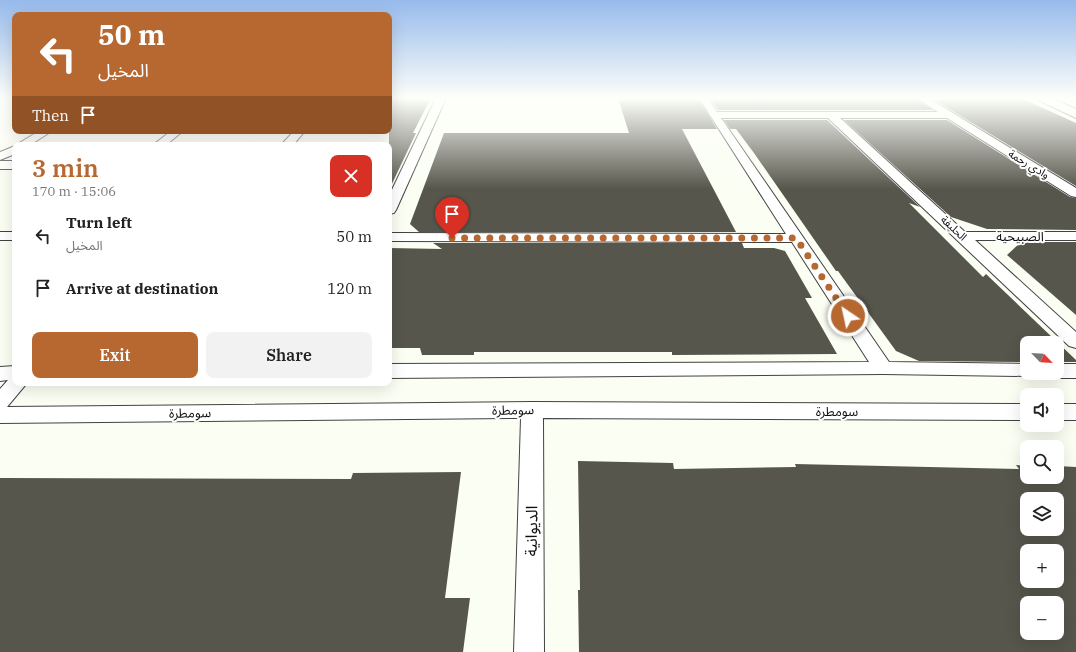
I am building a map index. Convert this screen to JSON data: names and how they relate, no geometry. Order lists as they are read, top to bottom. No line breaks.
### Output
{"streets":{"street":["وادي رحمة","الحليفة","الصبيحية","سومطرة","الديوانية"]},"crossings":[["الحليفة","الصبيحية"],["سومطرة","الديوانية"]],"north":"bottom right","page":{"turn":["50 m","المخيل"],"then":"Then","heading":["3 min","170 m · 15:06"],"list":[{"name":"Turn left","note":"المخيل","value":"50 m"},{"name":"Arrive at destination","value":"120 m"}],"buttons":["Exit","Share"],"map_buttons":["+","−"]}}
